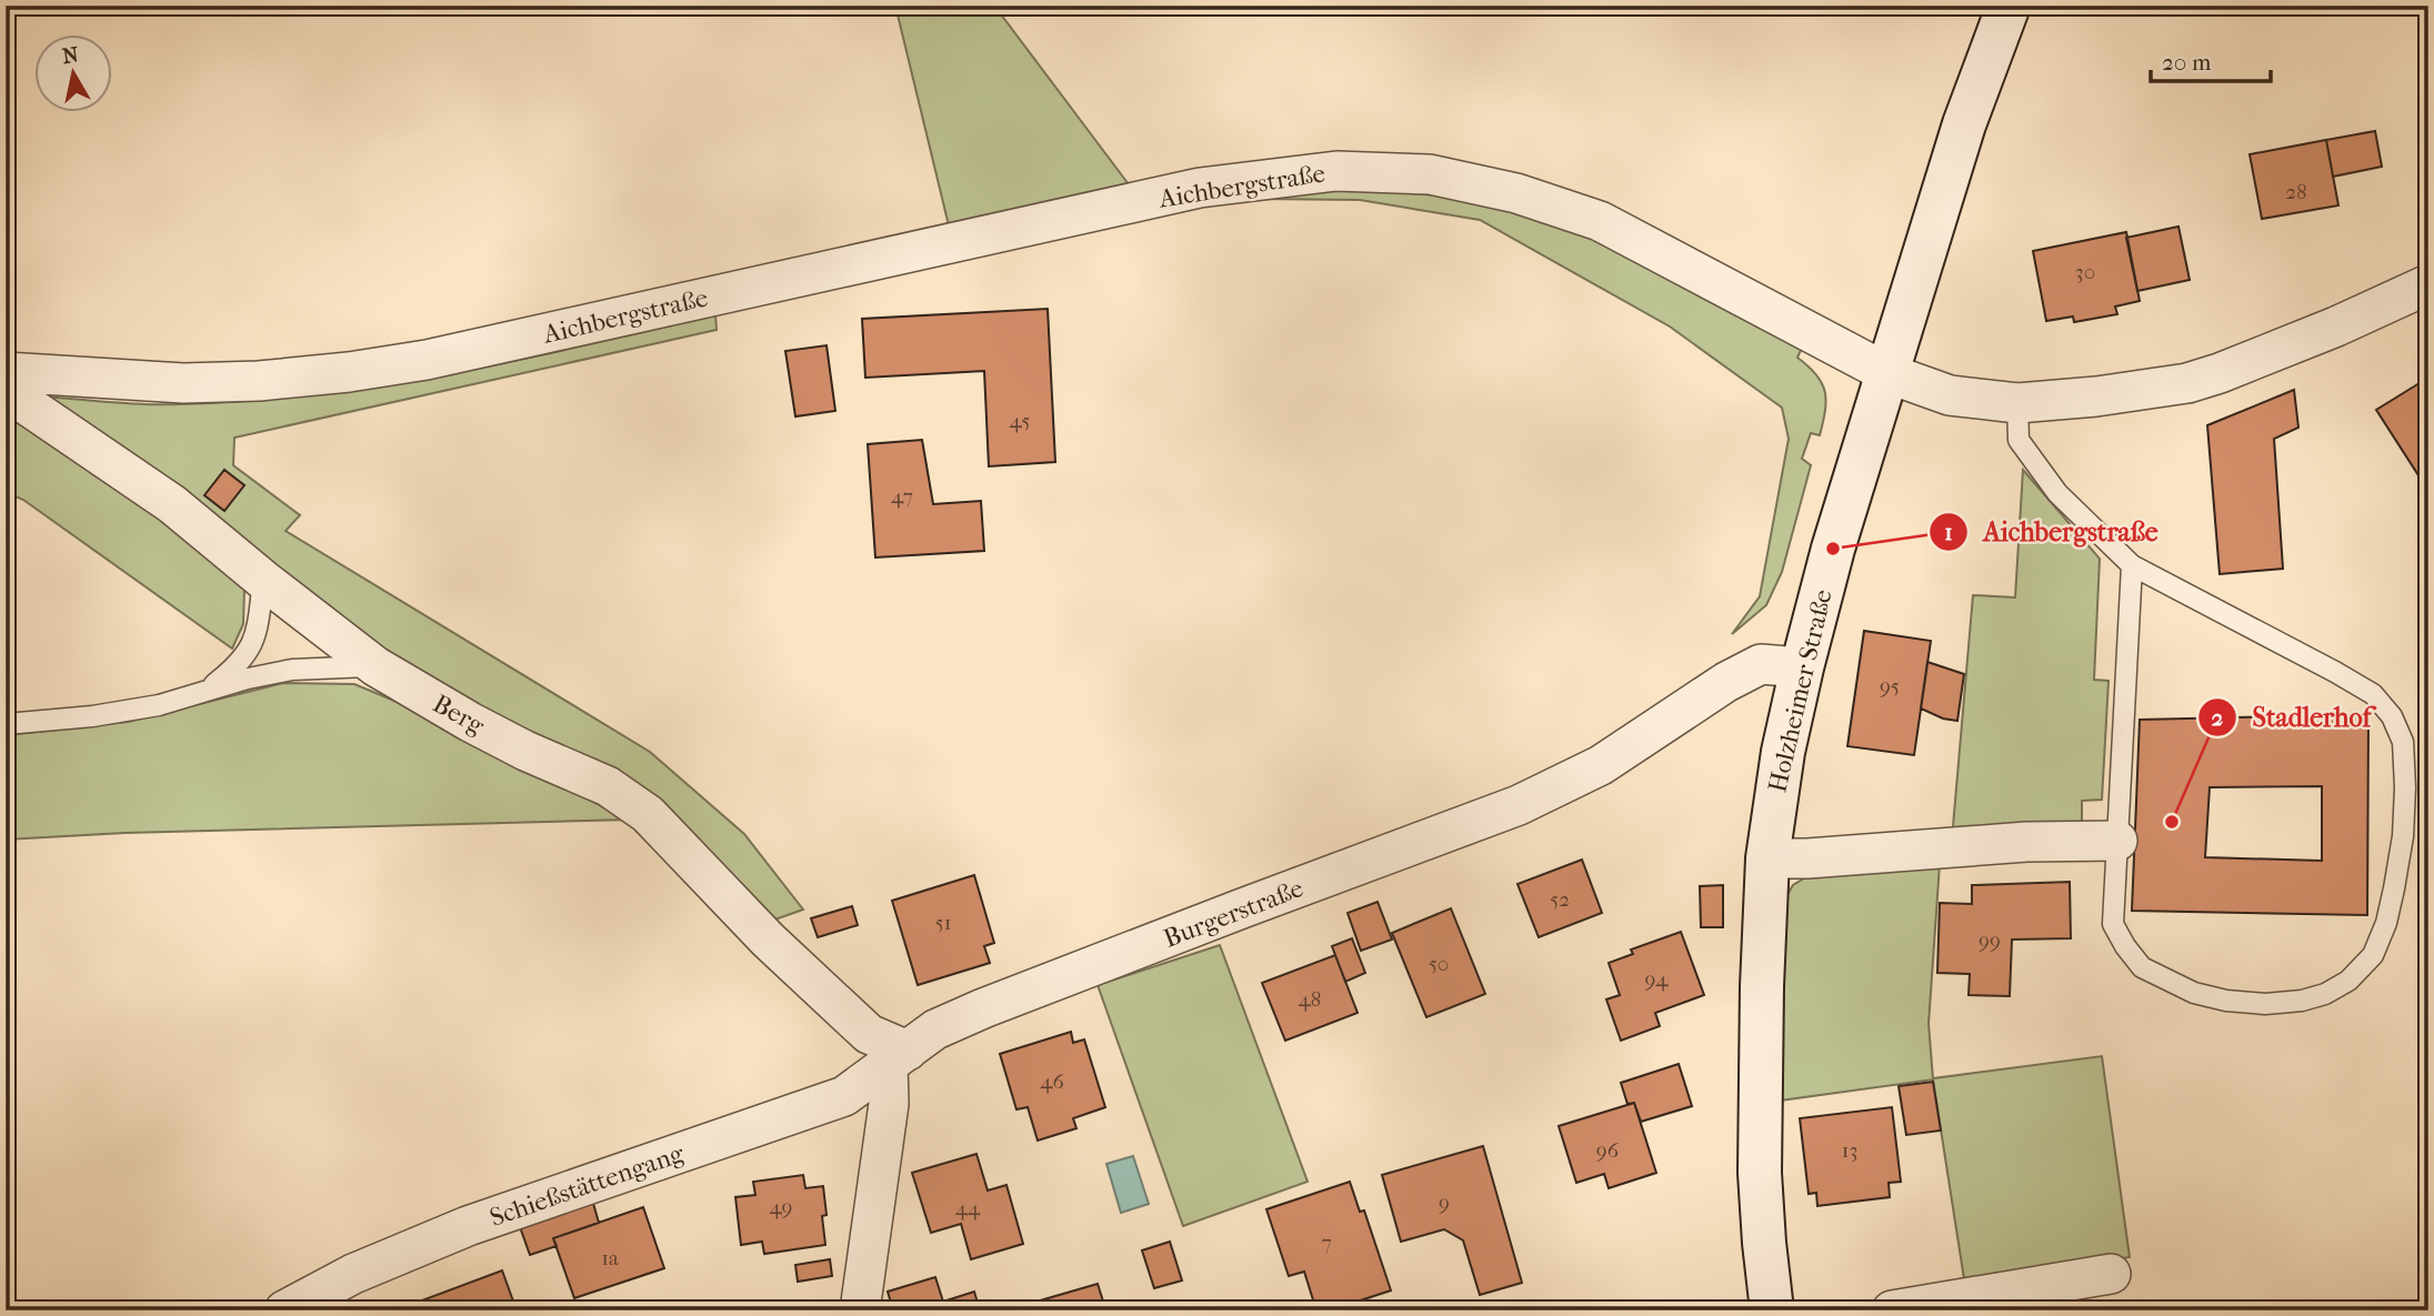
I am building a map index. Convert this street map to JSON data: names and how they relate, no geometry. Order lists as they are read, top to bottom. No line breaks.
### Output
{"streets":{"street":["Aichbergstraße","Holzheimer Straße","Berg","Burgerstraße","Schießstättengang"]},"crossings":[["Aichbergstraße","Holzheimer Straße"],["Aichbergstraße","Berg"],["Holzheimer Straße","Burgerstraße"],["Berg","Burgerstraße"],["Berg","Schießstättengang"],["Burgerstraße","Schießstättengang"]],"places":["Aichbergstraße","Stadlerhof"],"house_numbers":["28","30","45","47","95","52","51","99","50","94","48","46","96","13","9","49","44","7","1a"],"scale_bar":"20 m","north":"top"}
